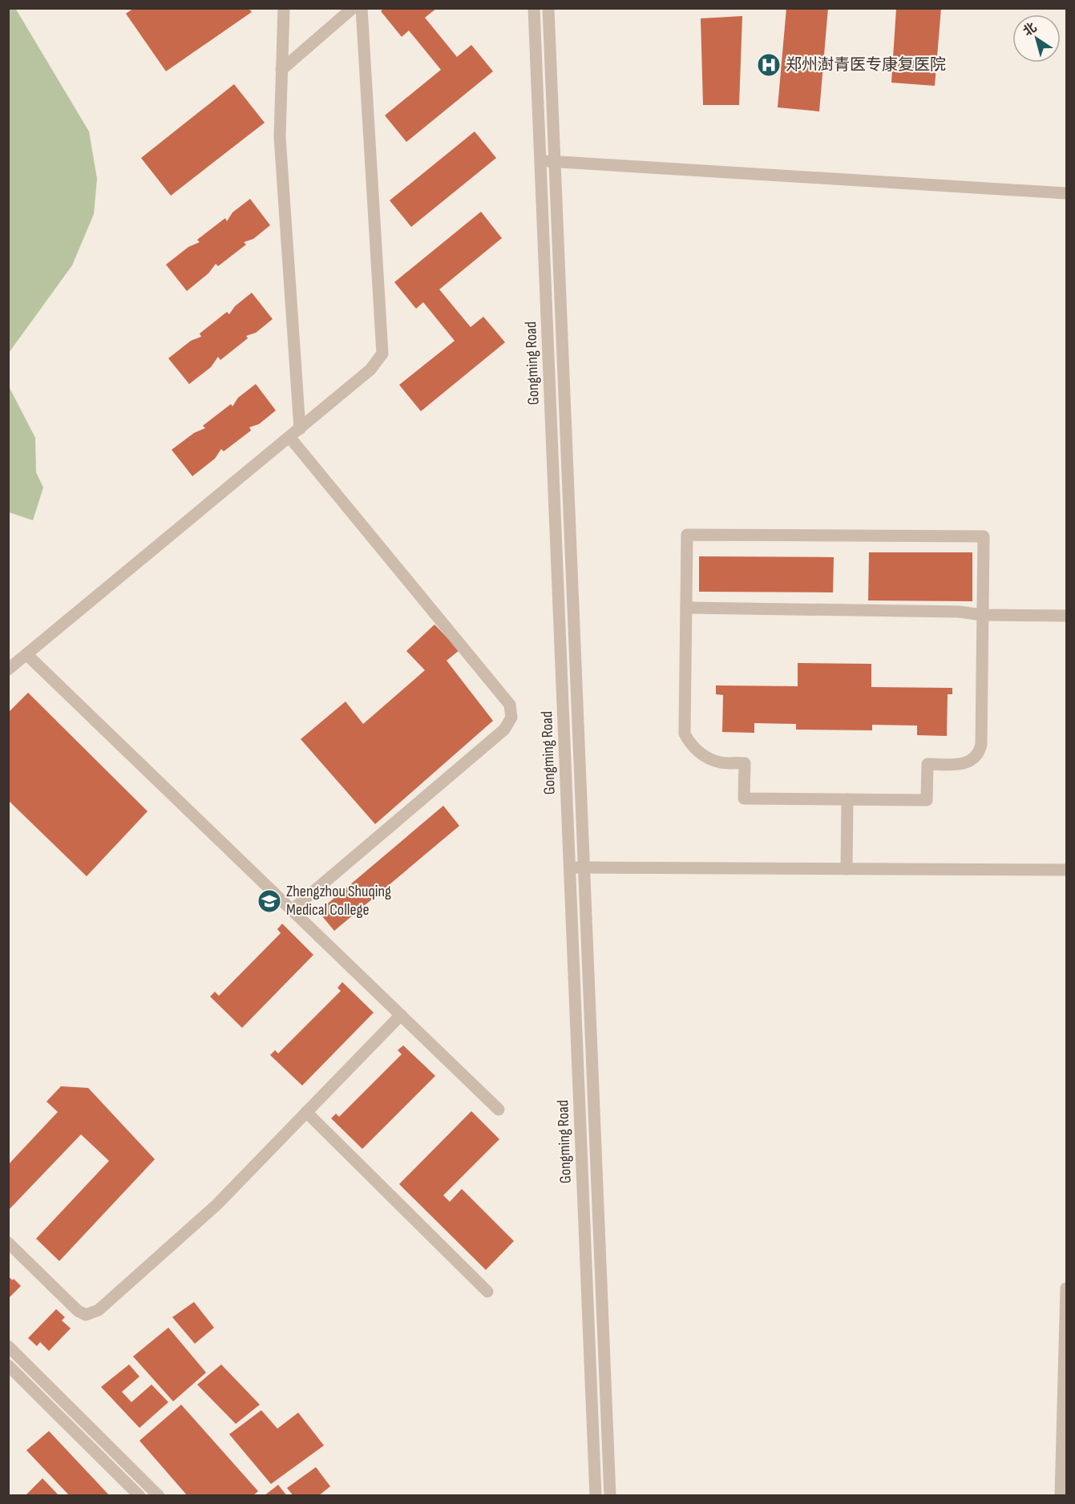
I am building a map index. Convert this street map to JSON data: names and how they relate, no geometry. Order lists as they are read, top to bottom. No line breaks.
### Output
{"streets":{"street":["Gongming Road"]},"places":{"hospital":["郑州澍青医专康复医院"],"school or university":["Zhengzhou Shuqing Medical College"]},"north":"top left"}
